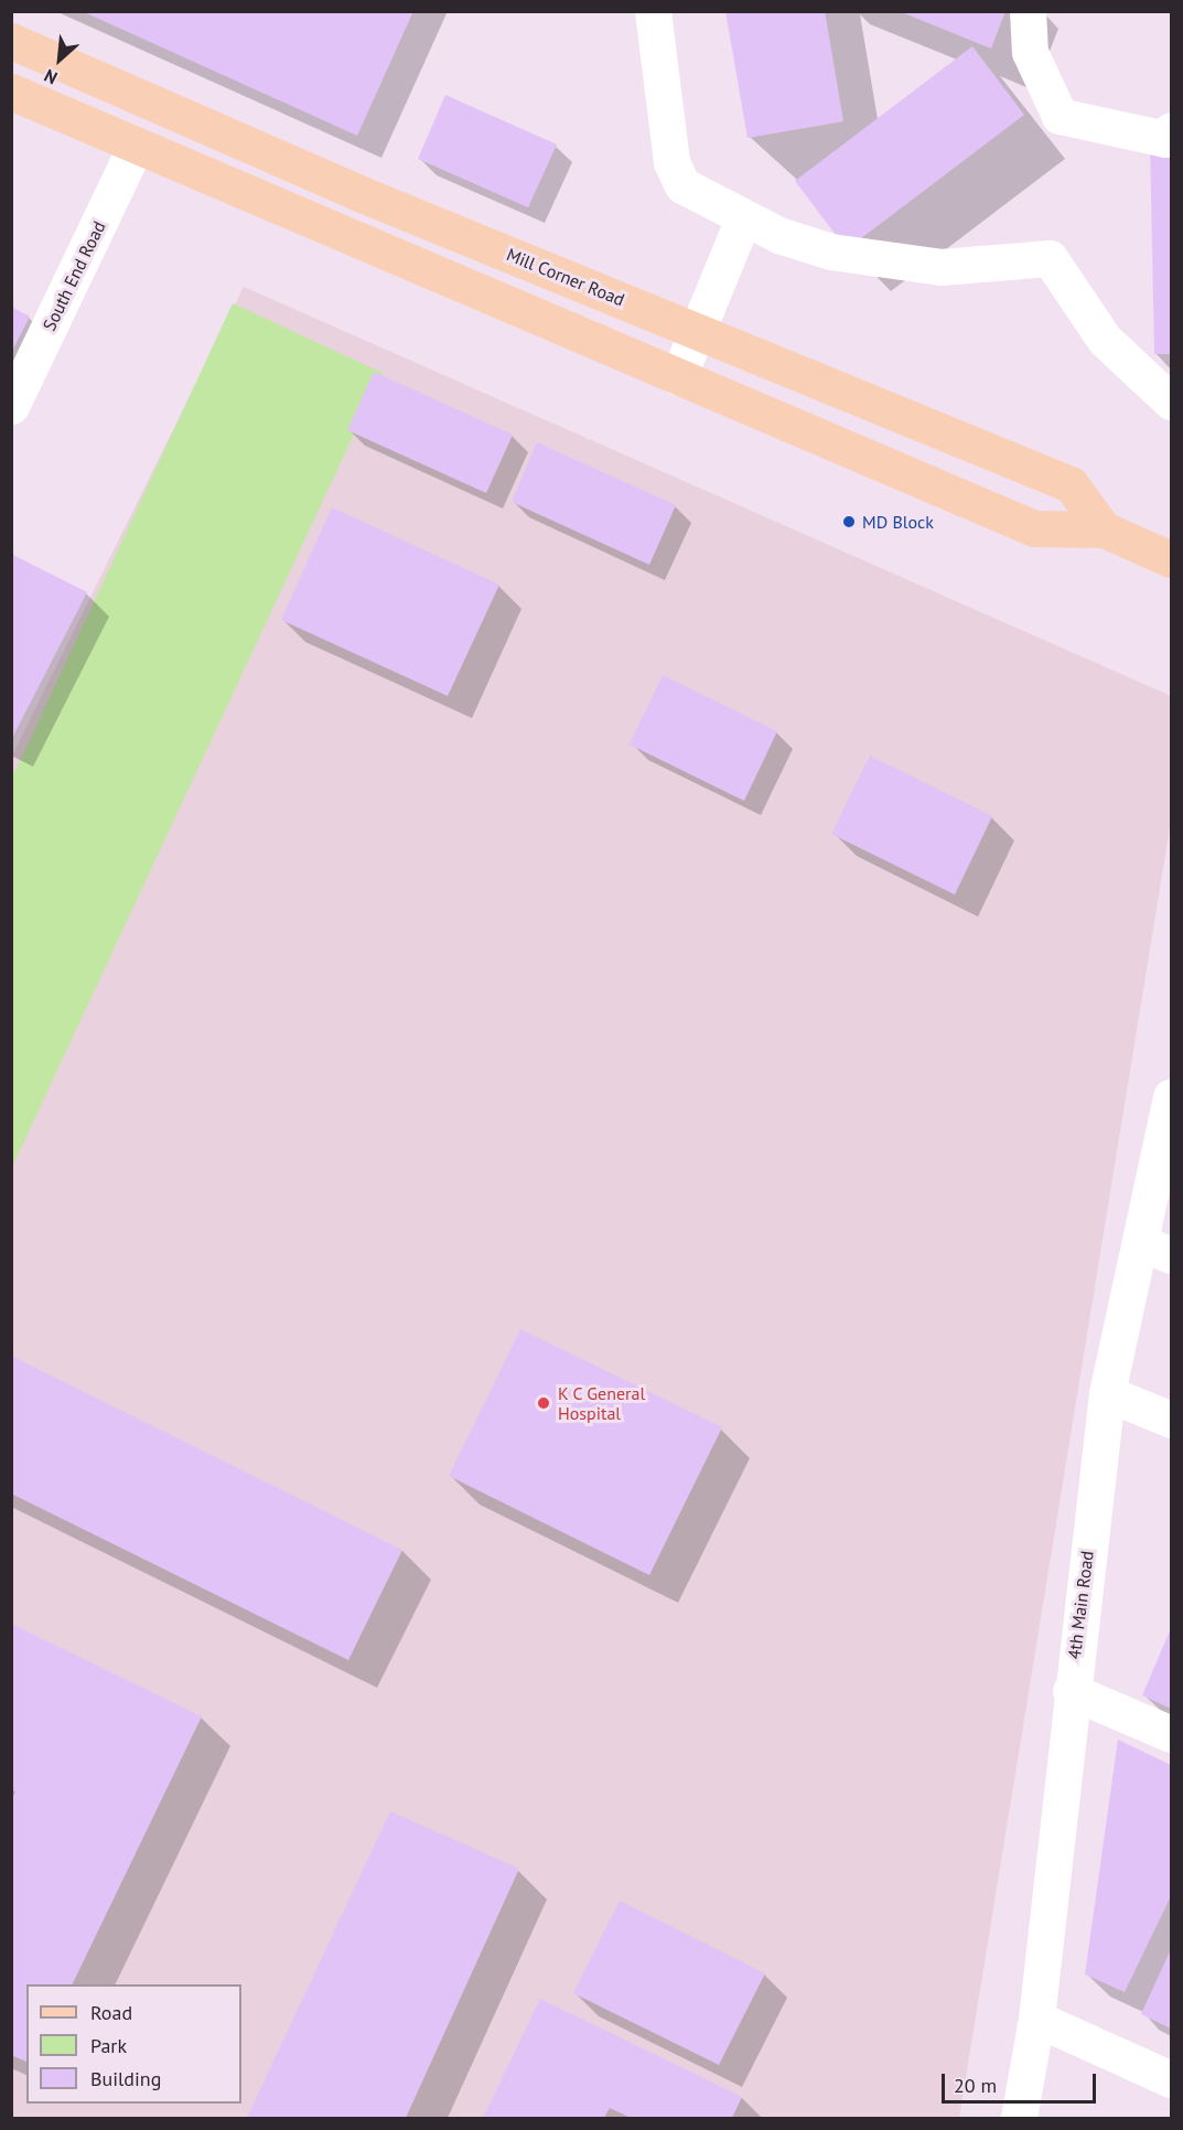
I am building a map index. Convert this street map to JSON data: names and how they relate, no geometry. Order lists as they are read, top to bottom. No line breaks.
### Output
{"streets":{"main road":["Mill Corner Road"],"street":["South End Road","4th Main Road"]},"crossings":[["South End Road","Mill Corner Road"]],"places":["MD Block","K C General Hospital"],"legend":["Road","Park","Building"],"scale_bar":"20 m","north":"bottom left"}
